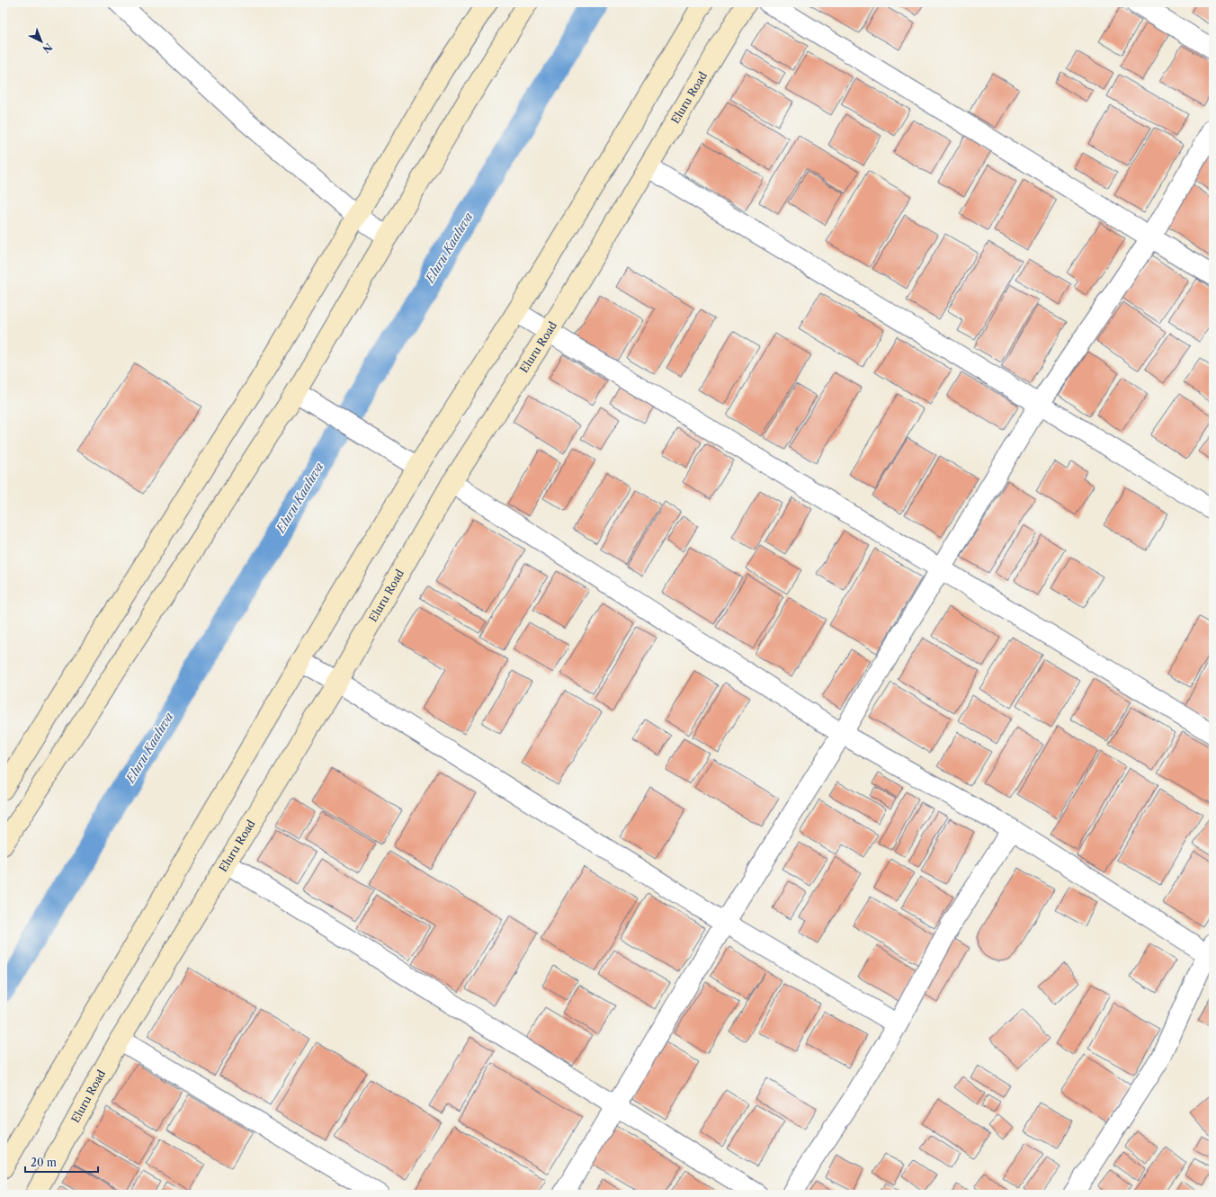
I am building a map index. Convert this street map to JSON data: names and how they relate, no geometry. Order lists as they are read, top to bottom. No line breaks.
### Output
{"streets":{"main road":["Eluru Road"]},"water":["Eluru Kaaluva"],"scale_bar":"20 m","north":"bottom right"}
